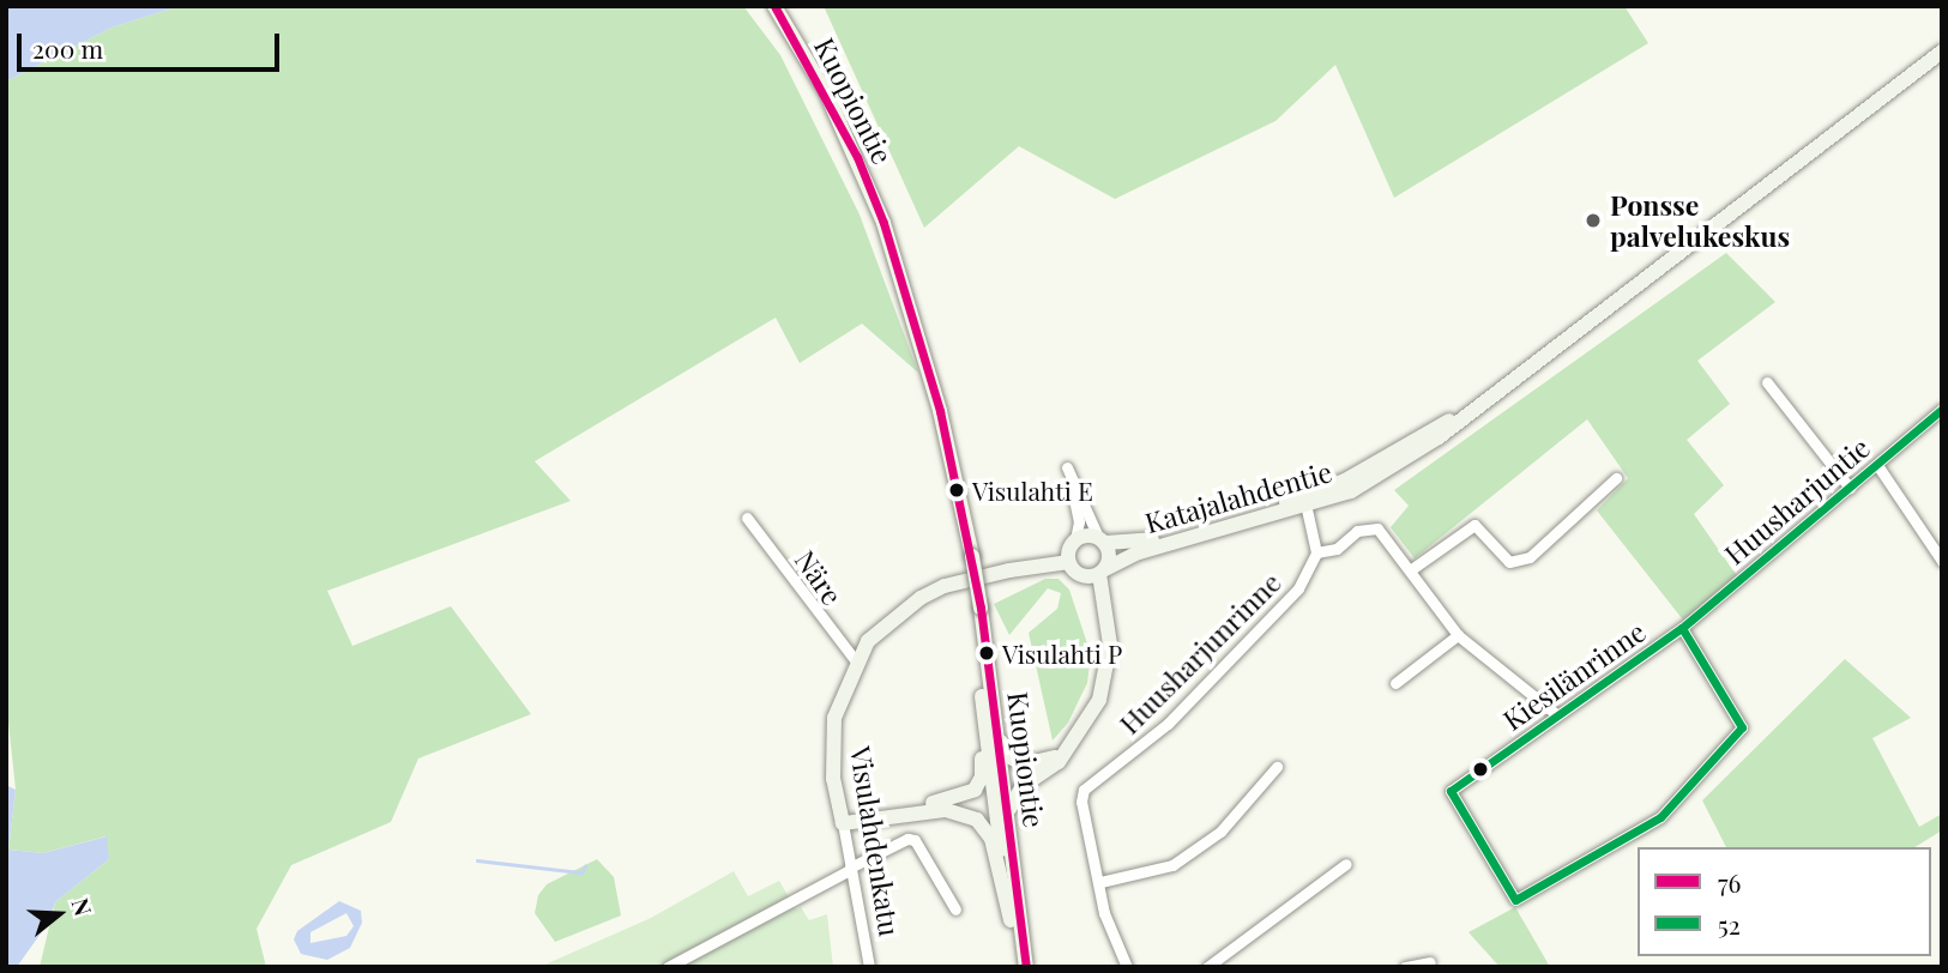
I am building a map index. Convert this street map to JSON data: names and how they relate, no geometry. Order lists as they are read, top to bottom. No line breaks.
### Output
{"streets":{"street":["Kuopiontie","Katajalahdentie","Huusharjuntie","Näre","Huusharjunrinne","Kiesilänrinne","Visulahdenkatu"]},"crossings":[["Katajalahdentie","Visulahdenkatu"],["Huusharjuntie","Kiesilänrinne"],["Näre","Visulahdenkatu"]],"places":["Ponsse palvelukeskus","Visulahti E","Visulahti P"],"lines":["transit line 76","transit line 52"],"legend":["76","52"],"scale_bar":"200 m","north":"right"}
